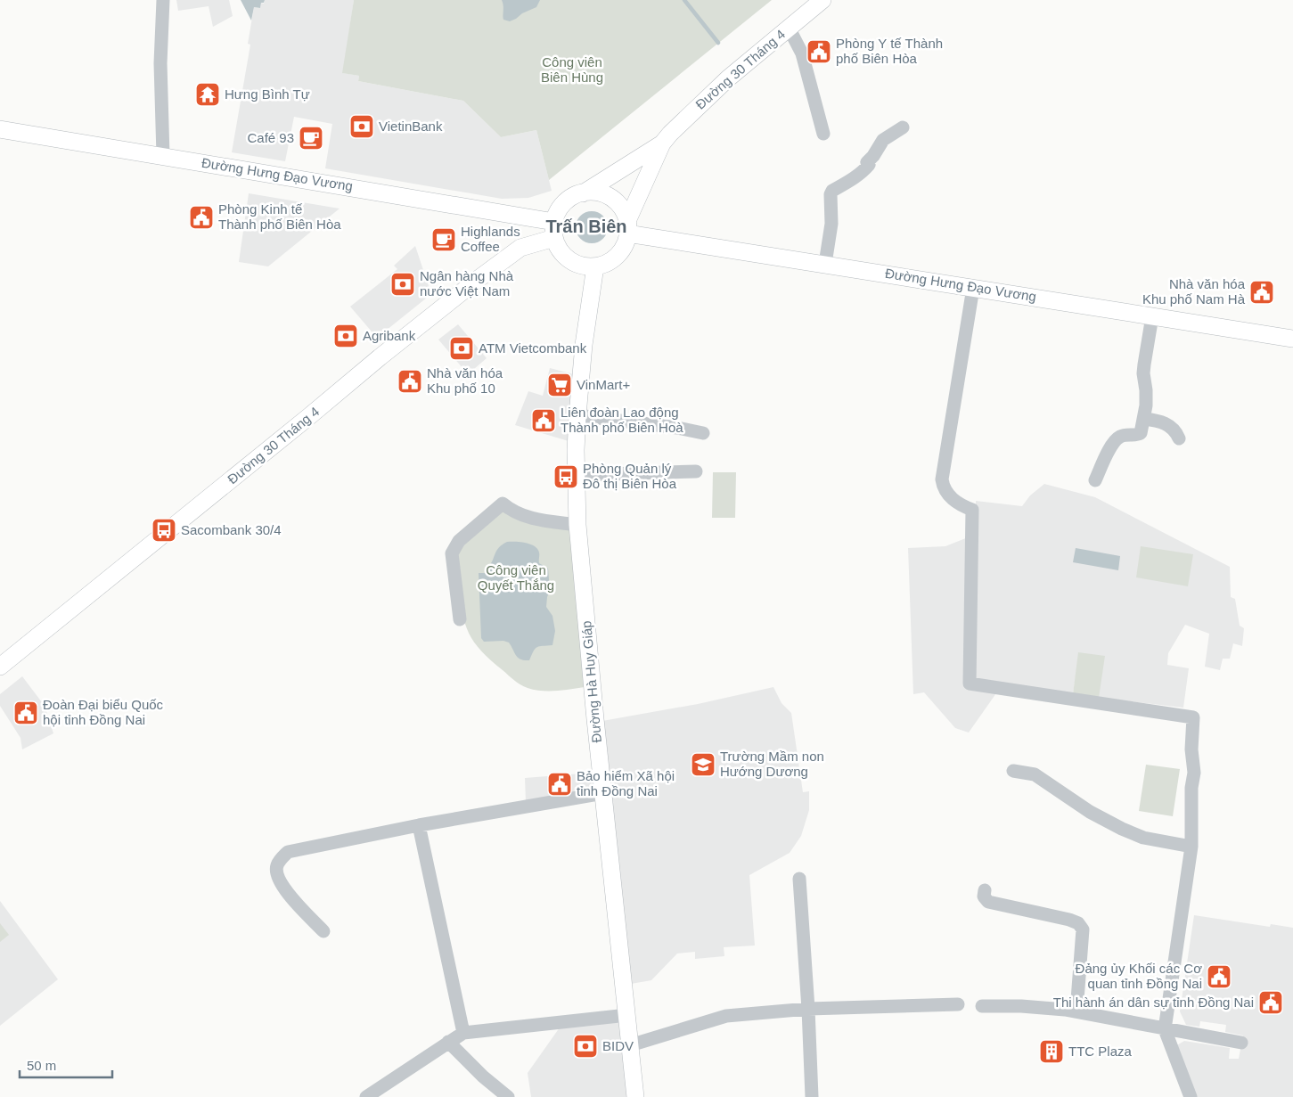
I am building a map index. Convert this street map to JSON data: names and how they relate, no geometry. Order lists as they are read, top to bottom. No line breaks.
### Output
{"streets":{"main road":["Đường 30 Tháng 4","Đường Hưng Đạo Vương","Đường Hà Huy Giáp"]},"crossings":[["Đường 30 Tháng 4","Đường Hưng Đạo Vương"],["Đường 30 Tháng 4","Đường Hà Huy Giáp"],["Đường Hưng Đạo Vương","Đường Hà Huy Giáp"]],"districts":["Trấn Biên"],"parks":["Công viên Biên Hùng","Công viên Quyết Thắng"],"places":{"public building":["Phòng Y tế Thành phố Biên Hòa","Phòng Kinh tế Thành phố Biên Hòa","Nhà văn hóa Khu phố Nam Hà","Nhà văn hóa Khu phố 10","Liên đoàn Lao động Thành phố Biên Hoà","Đoàn Đại biểu Quốc hội tỉnh Đồng Nai","Bảo hiểm Xã hội tỉnh Đồng Nai","Đảng ủy Khối các Cơ quan tỉnh Đồng Nai","Thi hành án dân sự tỉnh Đồng Nai"],"temple":["Hưng Bình Tự"],"bank":["VietinBank","Ngân hàng Nhà nước Việt Nam","Agribank","ATM Vietcombank","BIDV"],"cafe":["Café 93","Highlands Coffee"],"supermarket":["VinMart+"],"bus stop":["Phòng Quản lý Đô thị Biên Hòa","Sacombank 30/4"],"school or university":["Trường Mầm non Hướng Dương"],"building":["TTC Plaza"]},"scale_bar":"50 m"}
